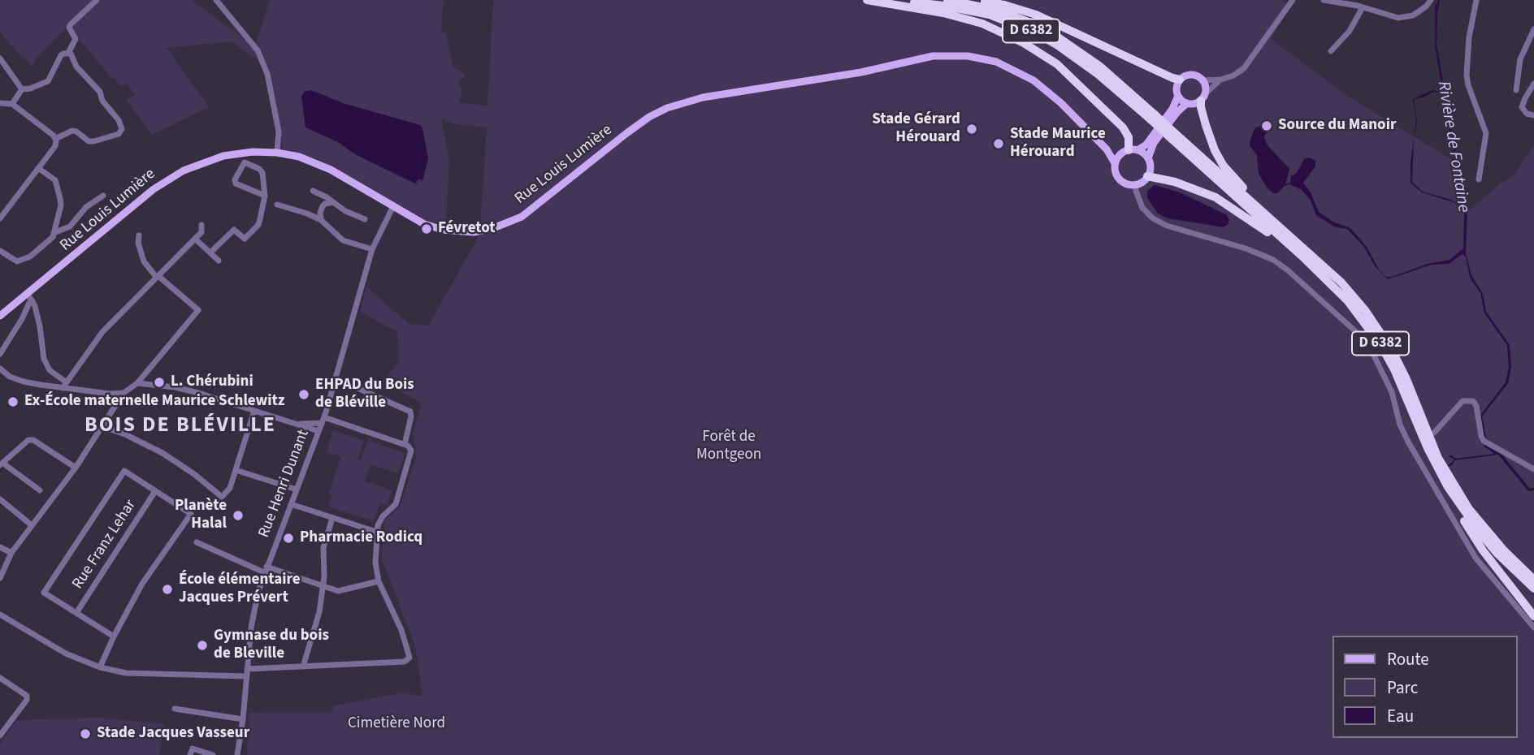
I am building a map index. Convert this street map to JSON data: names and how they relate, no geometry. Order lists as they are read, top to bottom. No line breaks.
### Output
{"streets":{"highway":["D 6382"],"main road":["Rue Louis Lumière"],"street":["Rue Henri Dunant","Rue Franz Lehar"]},"crossings":[["Rue Louis Lumière","Rue Henri Dunant"]],"districts":["BOIS DE BLÉVILLE"],"water":["Rivière de Fontaine"],"parks":["Forêt de Montgeon","Cimetière Nord"],"places":["Source du Manoir","Stade Gérard Hérouard","Stade Maurice Hérouard","Févretot","L. Chérubini","EHPAD du Bois de Bléville","Ex-École maternelle Maurice Schlewitz","Planète Halal","Pharmacie Rodicq","École élémentaire Jacques Prévert","Gymnase du bois de Bleville","Stade Jacques Vasseur"],"legend":["Route","Parc","Eau"]}
